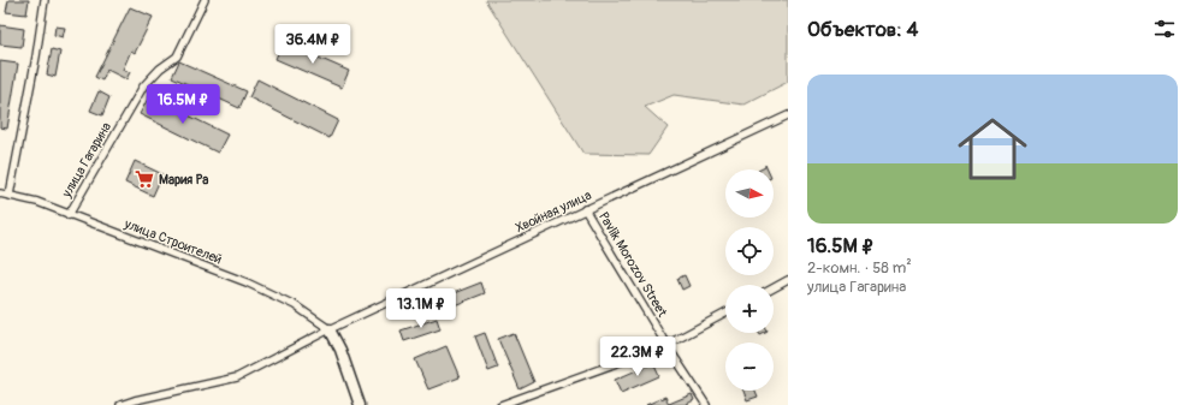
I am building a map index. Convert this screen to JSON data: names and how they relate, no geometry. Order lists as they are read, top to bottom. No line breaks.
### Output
{"streets":{"street":["улица Гагарина","Хвойная улица","улица Строителей","Pavlik Morozov Street"]},"crossings":[["улица Гагарина","улица Строителей"],["Хвойная улица","улица Строителей"],["Хвойная улица","Pavlik Morozov Street"]],"places":{"supermarket":["Мария Ра"]},"north":"right","page":{"heading":"Объектов: 4","price":["36.4M ₽","16.5M ₽","13.1M ₽","22.3M ₽"],"list":[{"name":"16.5M ₽","note":"2-комн. · 58 m² · улица Гагарина"}],"map_buttons":["+","−"]}}
